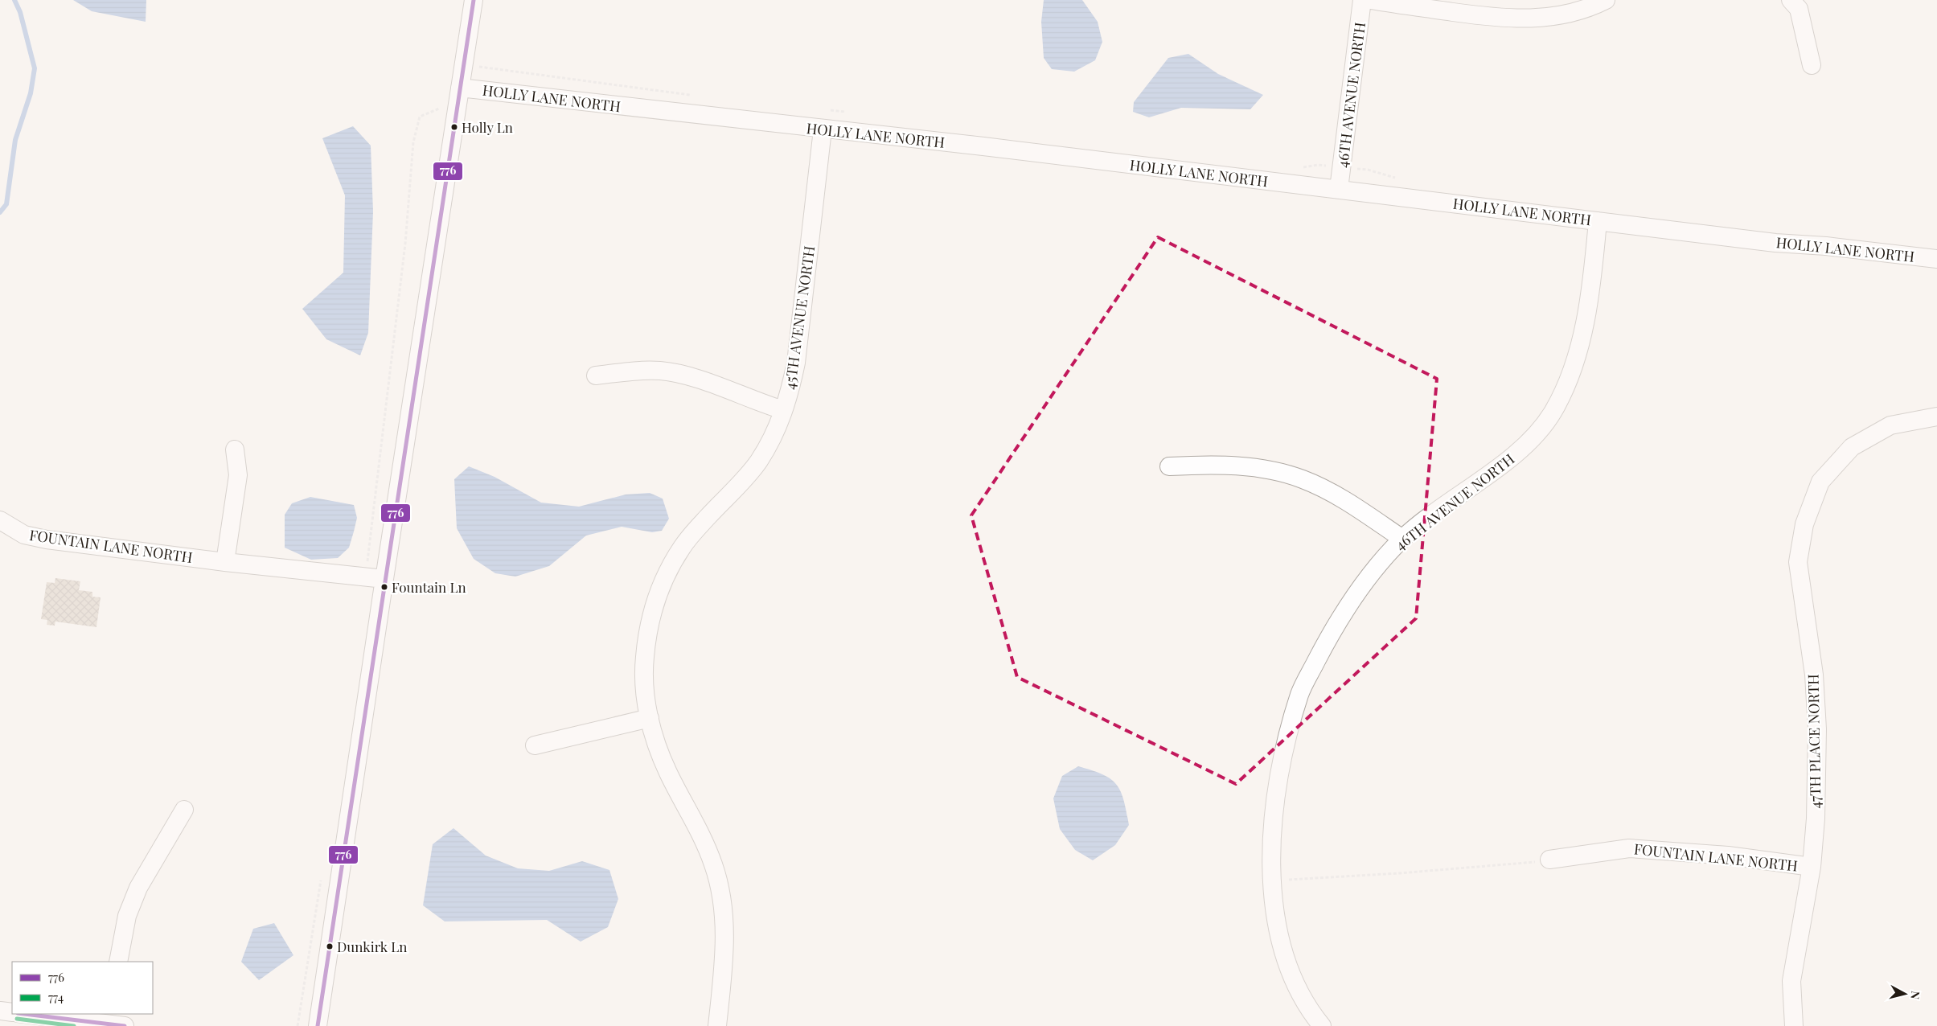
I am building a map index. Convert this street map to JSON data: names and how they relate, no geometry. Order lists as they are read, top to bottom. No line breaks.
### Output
{"streets":{"street":["46TH AVENUE NORTH","HOLLY LANE NORTH","45TH AVENUE NORTH","FOUNTAIN LANE NORTH","47TH PLACE NORTH"]},"crossings":[["46TH AVENUE NORTH","HOLLY LANE NORTH"],["HOLLY LANE NORTH","45TH AVENUE NORTH"],["FOUNTAIN LANE NORTH","47TH PLACE NORTH"]],"places":["Holly Ln","Fountain Ln","Dunkirk Ln"],"lines":["transit line 776","transit line 774"],"legend":["776","774"],"north":"right"}
